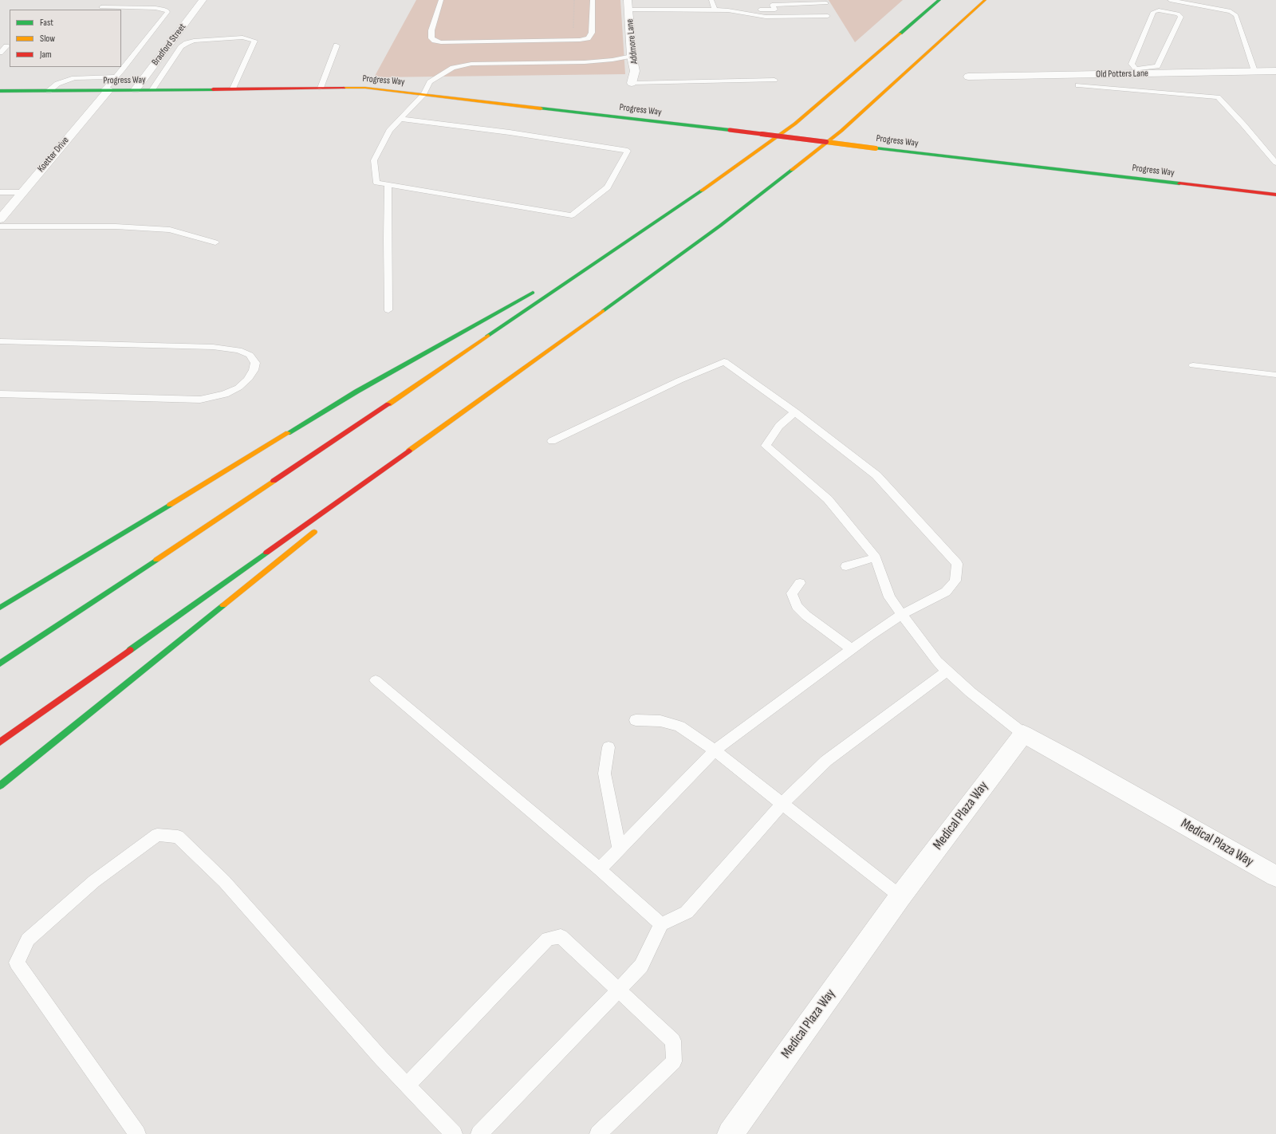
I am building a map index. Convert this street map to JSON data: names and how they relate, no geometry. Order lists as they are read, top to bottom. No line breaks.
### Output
{"streets":{"main road":["Progress Way"],"street":["Addmore Lane","Bradford Street","Old Potters Lane","Koetter Drive","Medical Plaza Way"]},"crossings":[["Bradford Street","Progress Way"],["Progress Way","Koetter Drive"]],"legend":["Fast","Slow","Jam"]}
